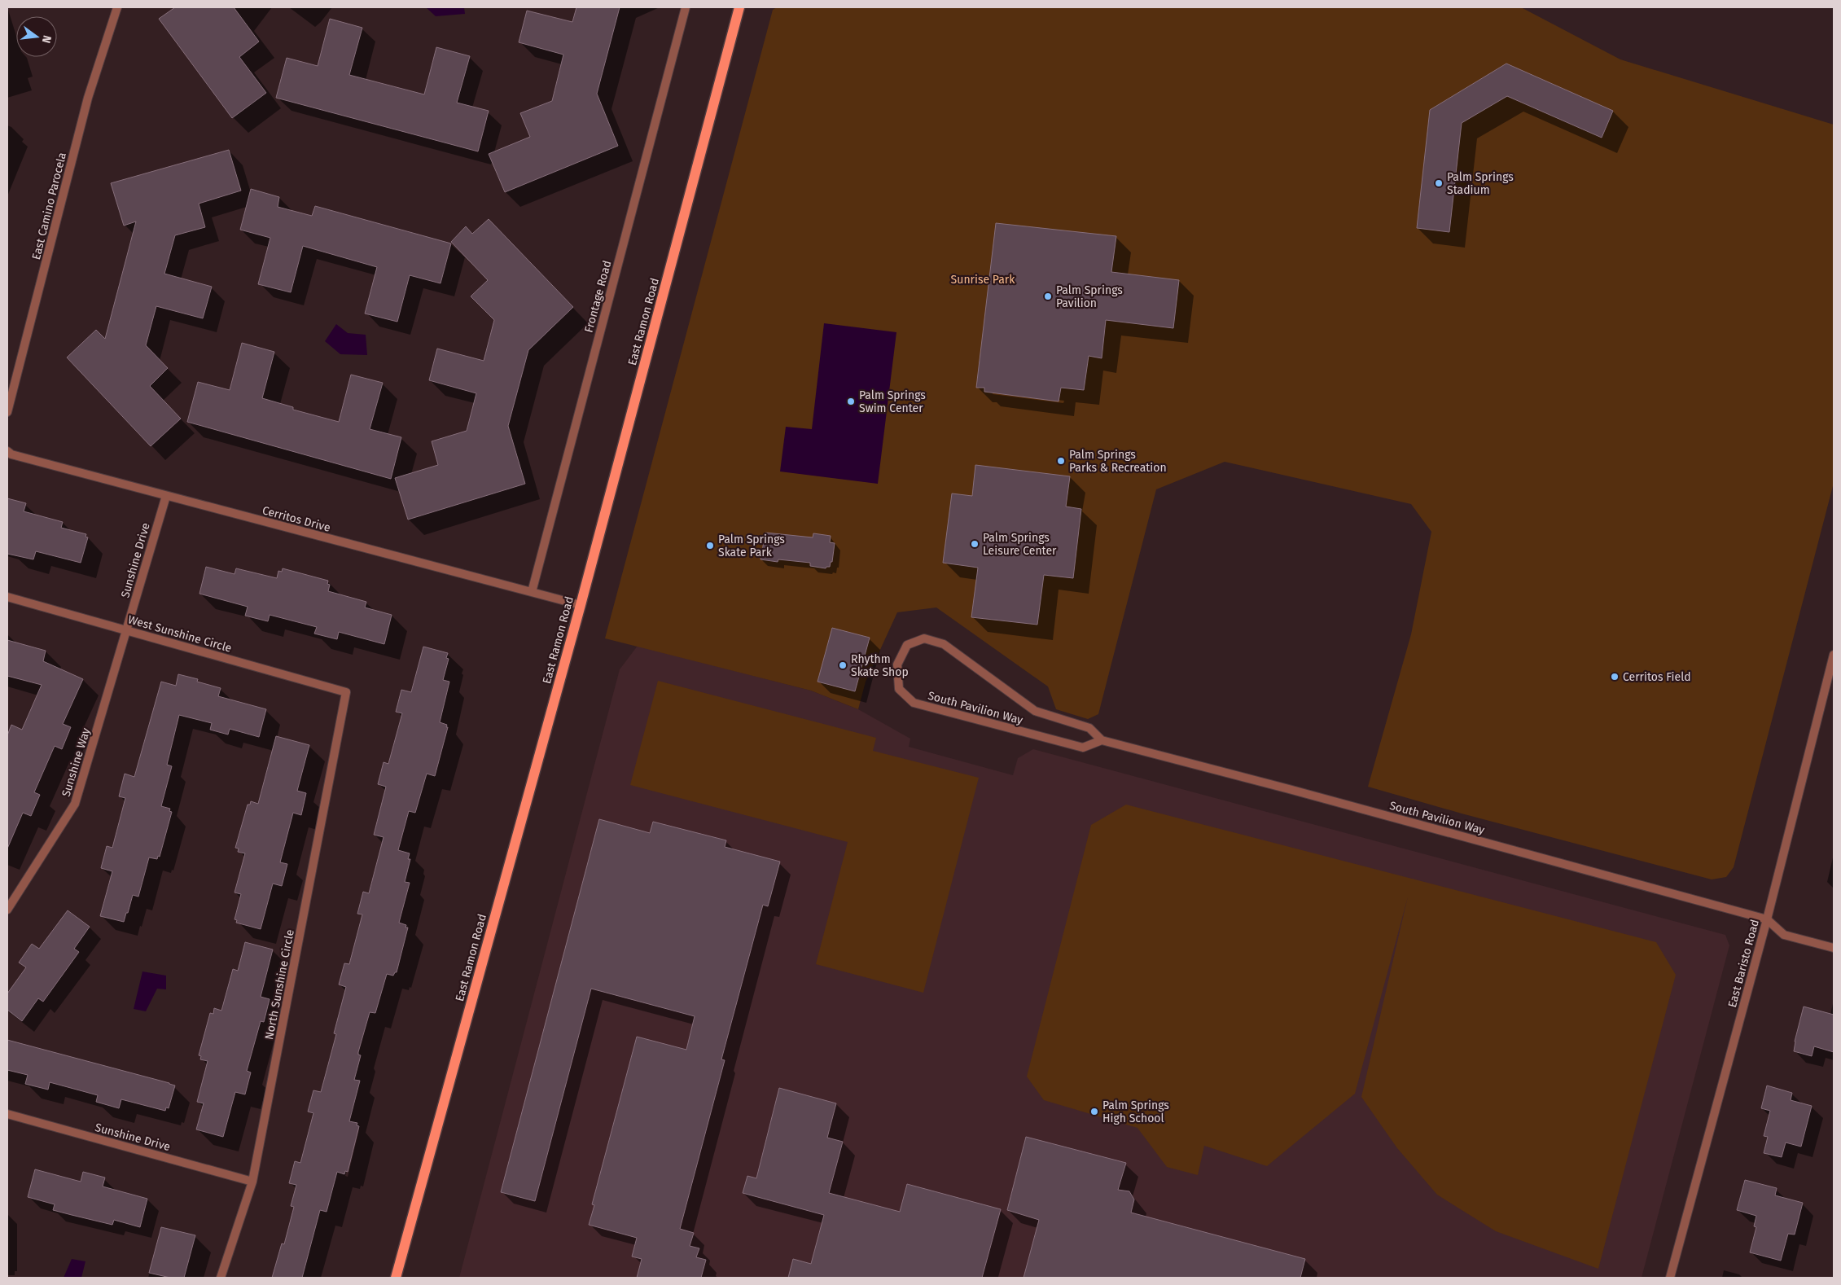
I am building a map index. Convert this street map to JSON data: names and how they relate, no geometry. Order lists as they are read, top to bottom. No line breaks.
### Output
{"streets":{"main road":["East Ramon Road"],"street":["East Camino Parocela","Frontage Road","Cerritos Drive","Sunshine Drive","West Sunshine Circle","South Pavilion Way","Sunshine Way","East Baristo Road","North Sunshine Circle"]},"crossings":[["Frontage Road","Cerritos Drive"],["East Ramon Road","Cerritos Drive"],["Cerritos Drive","Sunshine Drive"],["Sunshine Drive","West Sunshine Circle"],["Sunshine Drive","Sunshine Way"],["Sunshine Drive","North Sunshine Circle"],["West Sunshine Circle","Sunshine Way"],["West Sunshine Circle","North Sunshine Circle"],["South Pavilion Way","East Baristo Road"]],"parks":["Sunrise Park"],"places":["Palm Springs Stadium","Palm Springs Pavilion","Palm Springs Swim Center","Palm Springs Parks & Recreation","Palm Springs Leisure Center","Palm Springs Skate Park","Rhythm Skate Shop","Cerritos Field","Palm Springs High School"],"north":"right"}
